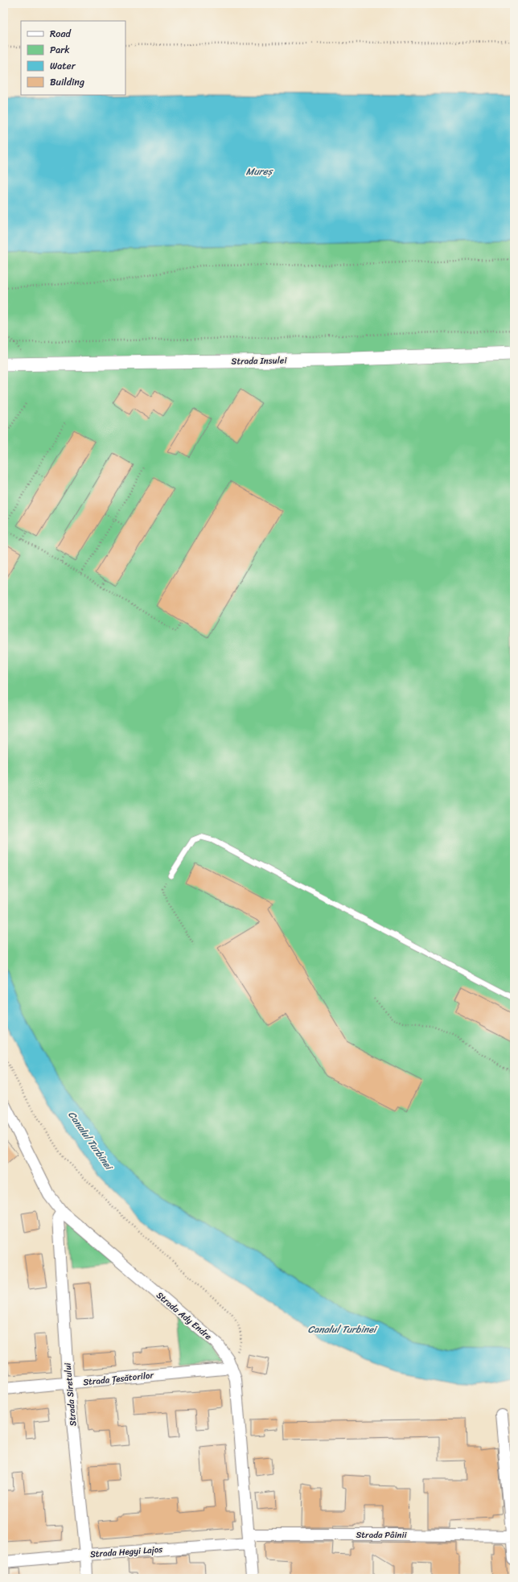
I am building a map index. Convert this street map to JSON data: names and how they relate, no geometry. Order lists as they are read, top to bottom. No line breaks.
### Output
{"streets":{"street":["Strada Insulei","Strada Ady Endre","Strada Țesătorilor","Strada Siretului","Strada Pâinii","Strada Hegyi Lajos"]},"crossings":[["Strada Ady Endre","Strada Țesătorilor"],["Strada Ady Endre","Strada Siretului"],["Strada Ady Endre","Strada Pâinii"],["Strada Ady Endre","Strada Hegyi Lajos"],["Strada Țesătorilor","Strada Siretului"],["Strada Siretului","Strada Hegyi Lajos"],["Strada Pâinii","Strada Hegyi Lajos"]],"water":["Mureș","Canalul Turbinei"],"legend":["Road","Park","Water","Building"]}
